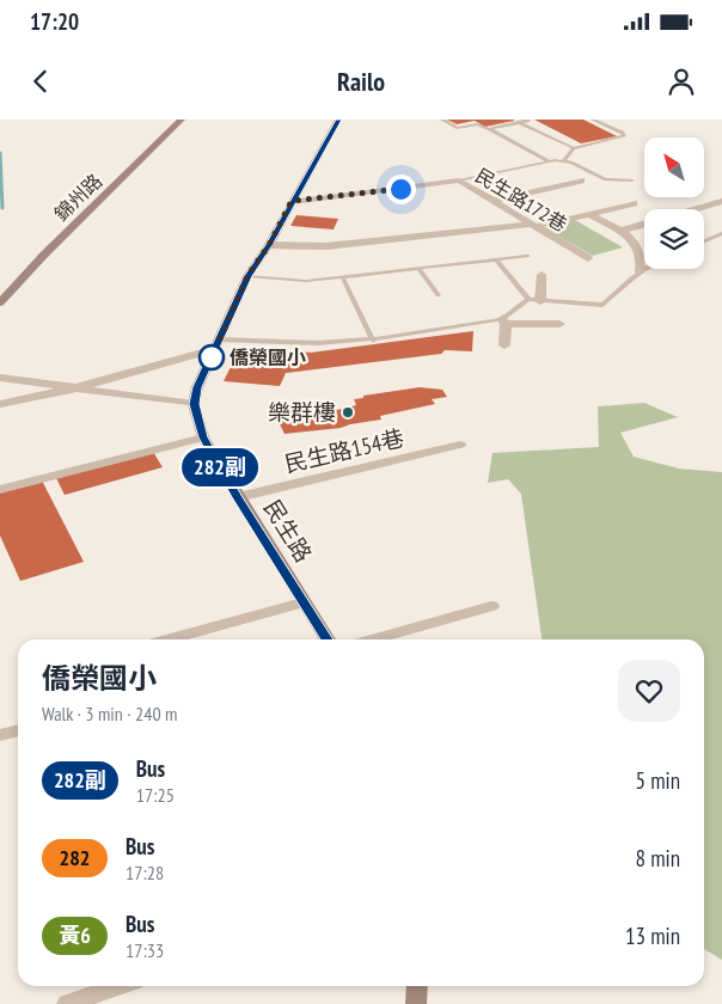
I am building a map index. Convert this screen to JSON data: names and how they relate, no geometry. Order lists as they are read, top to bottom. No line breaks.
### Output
{"streets":{"street":["錦州路","民生路172巷","民生路154巷","民生路"]},"crossings":[["民生路154巷","民生路"]],"places":["僑榮國小","樂群樓"],"lines":["bus line 282副"],"north":"top left","page":{"status":"17:20","header":"Railo","on_map":"282副","heading":["僑榮國小","Walk · 3 min · 240 m"],"list":[{"mark":"282副","name":"Bus","note":"17:25","value":"5 min"},{"mark":"282","name":"Bus","note":"17:28","value":"8 min"},{"mark":"黃6","name":"Bus","note":"17:33","value":"13 min"}]}}
